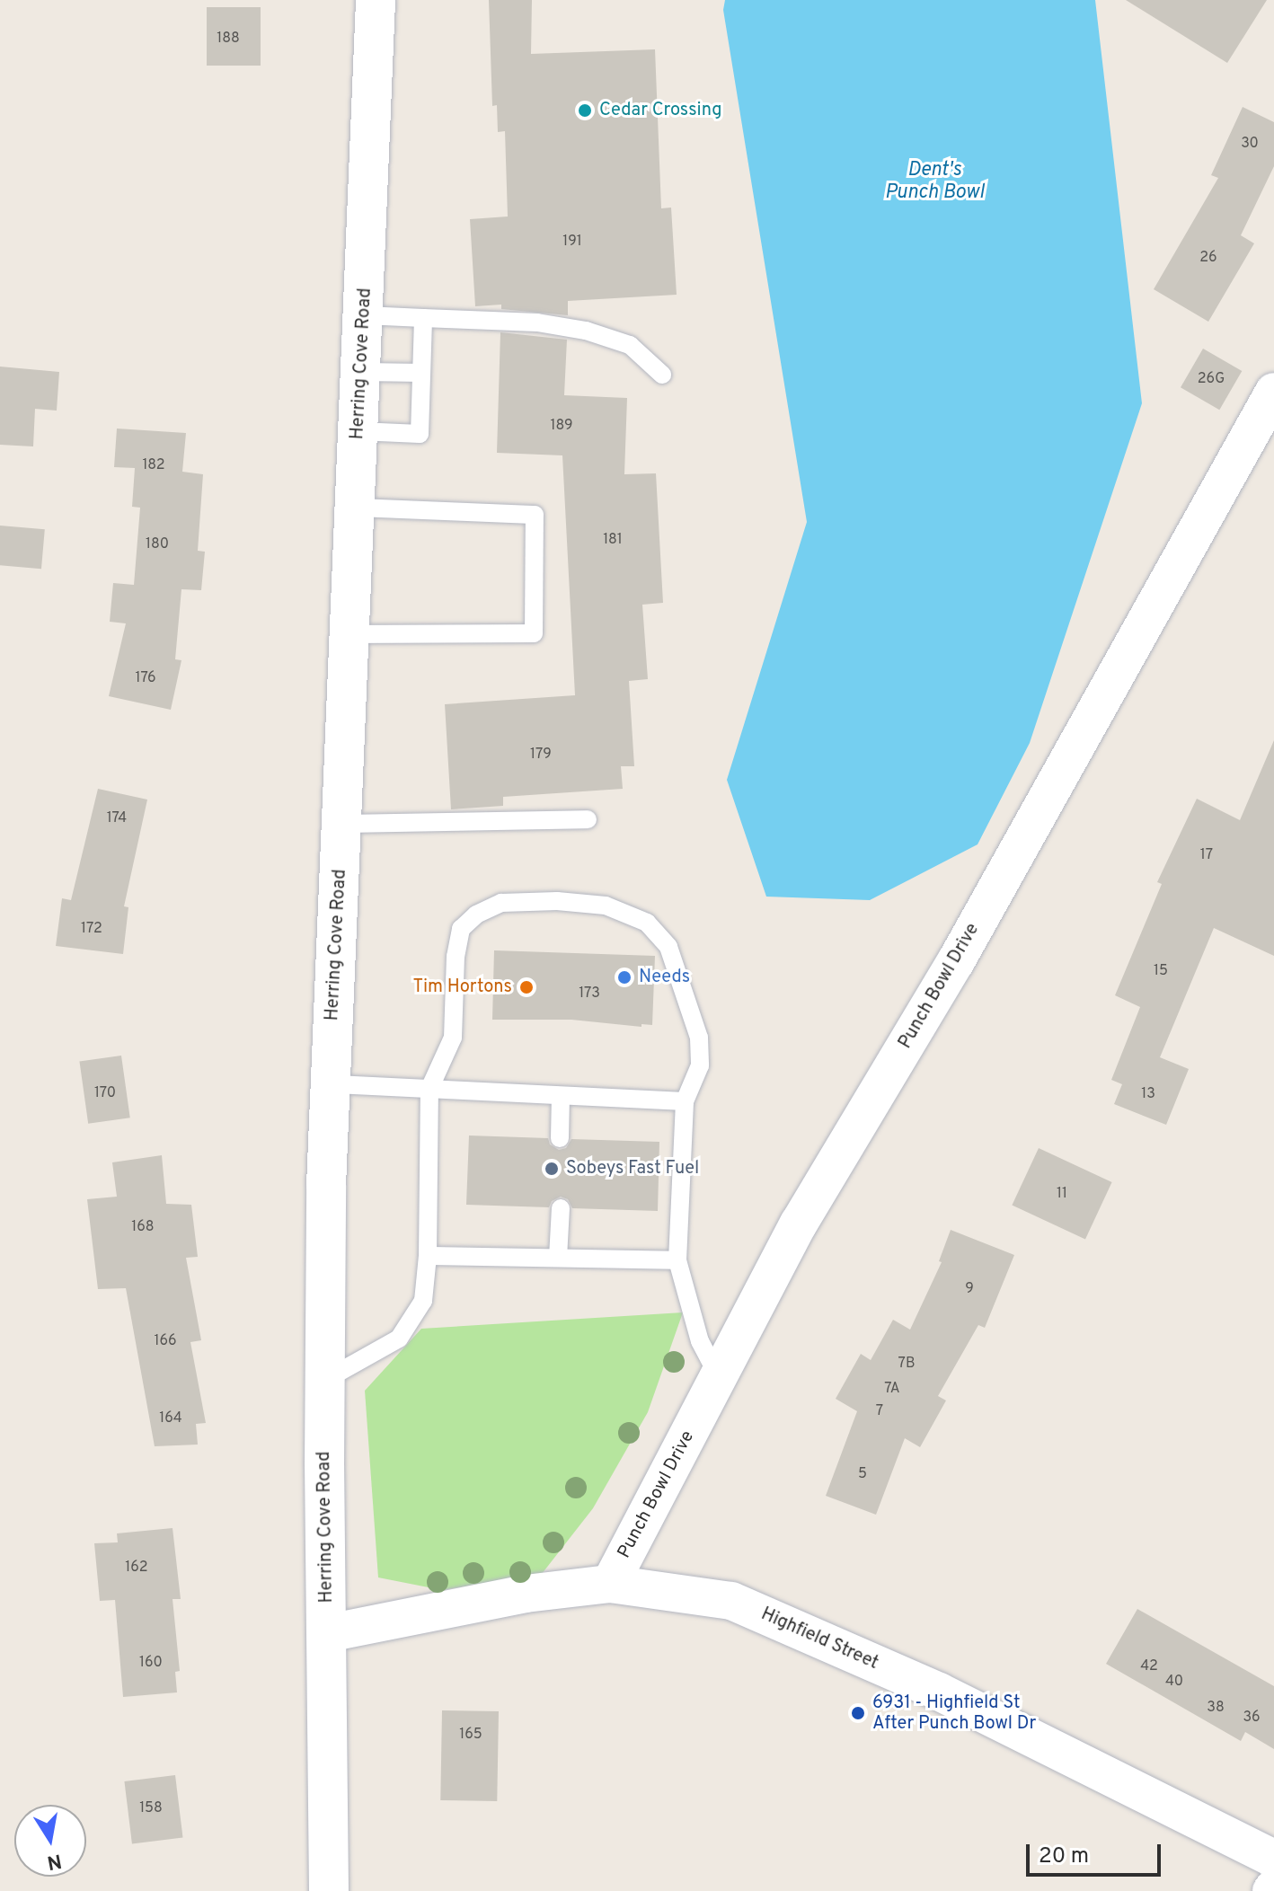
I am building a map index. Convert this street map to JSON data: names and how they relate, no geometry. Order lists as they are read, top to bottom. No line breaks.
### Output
{"streets":{"main road":["Herring Cove Road"],"street":["Punch Bowl Drive","Highfield Street"]},"crossings":[["Herring Cove Road","Highfield Street"],["Punch Bowl Drive","Highfield Street"]],"water":["Dent's Punch Bowl"],"places":["Cedar Crossing","Needs","Tim Hortons","Sobeys Fast Fuel","6931 - Highfield St After Punch Bowl Dr"],"house_numbers":["188","30","191","26","26G","189","182","181","180","176","179","174","17","172","15","173","170","13","11","168","9","166","7B","7A","7","164","5","162","160","42","40","38","36","165","158"],"scale_bar":"20 m","north":"bottom"}
